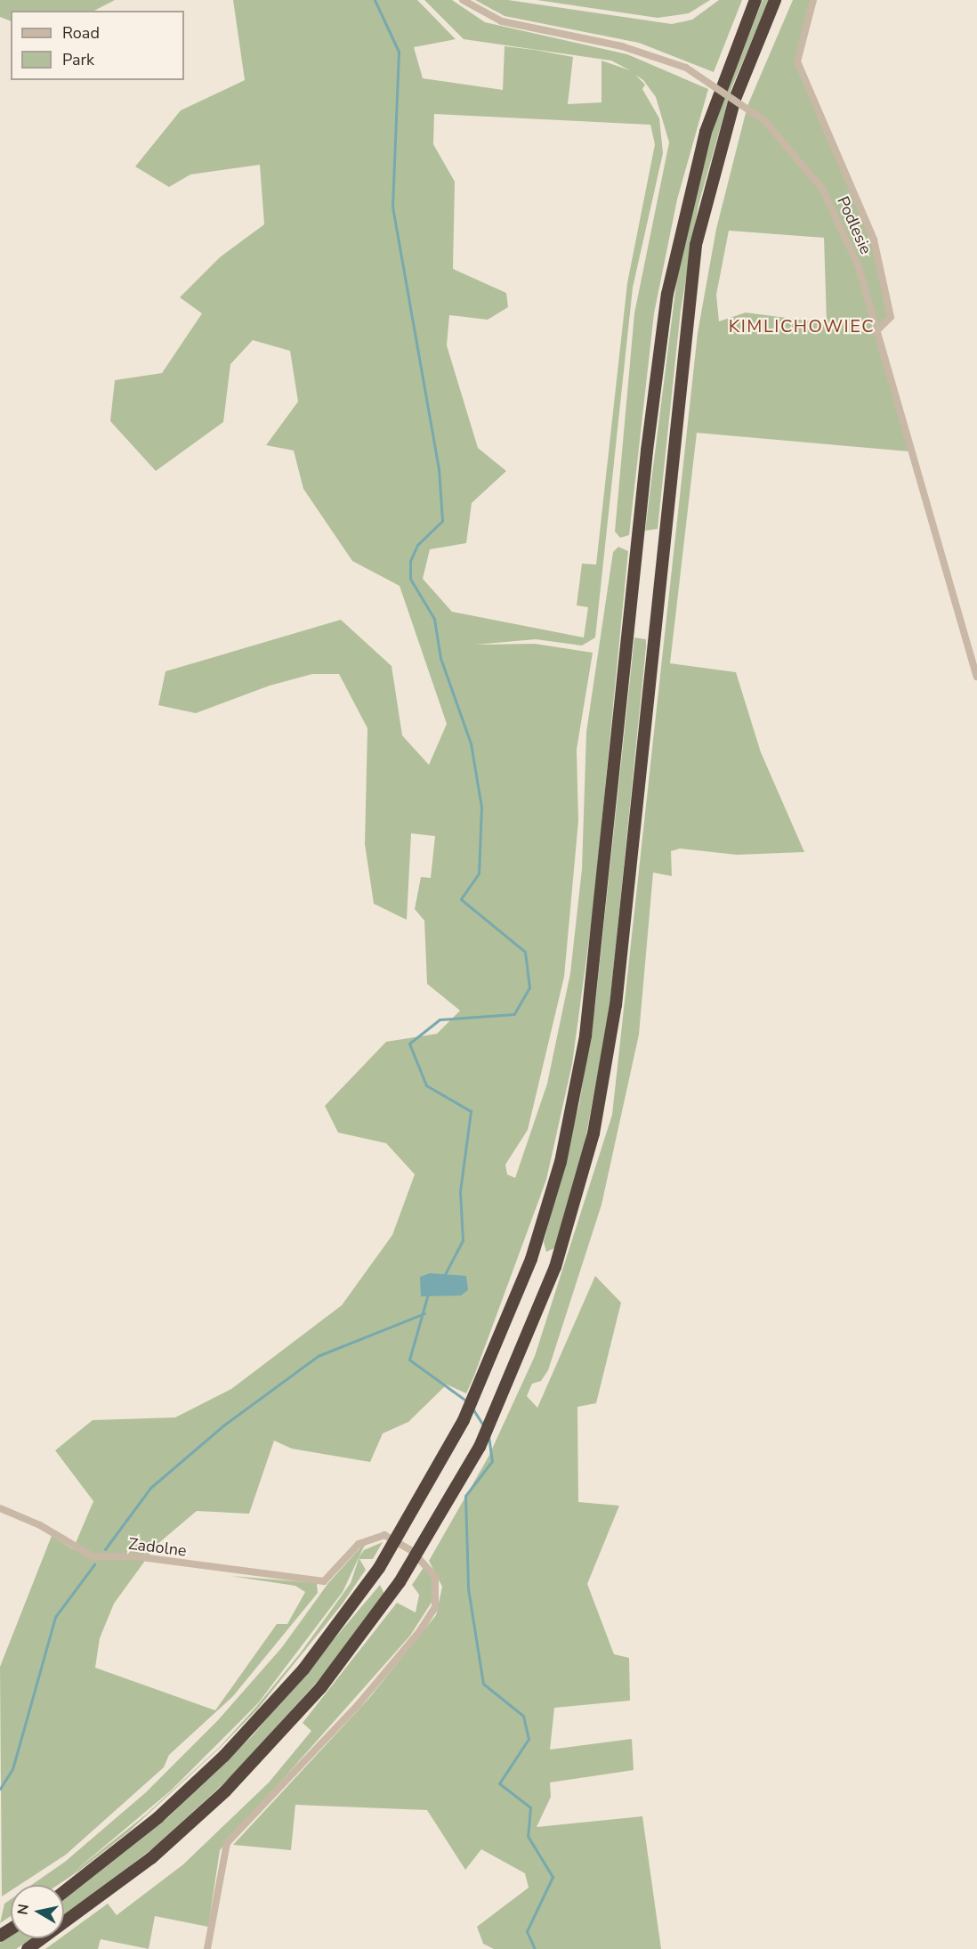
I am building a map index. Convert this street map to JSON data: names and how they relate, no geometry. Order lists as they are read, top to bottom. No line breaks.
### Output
{"streets":{"street":["Podlesie","Zadolne"]},"districts":["KIMLICHOWIEC"],"legend":["Road","Park"],"north":"left"}
